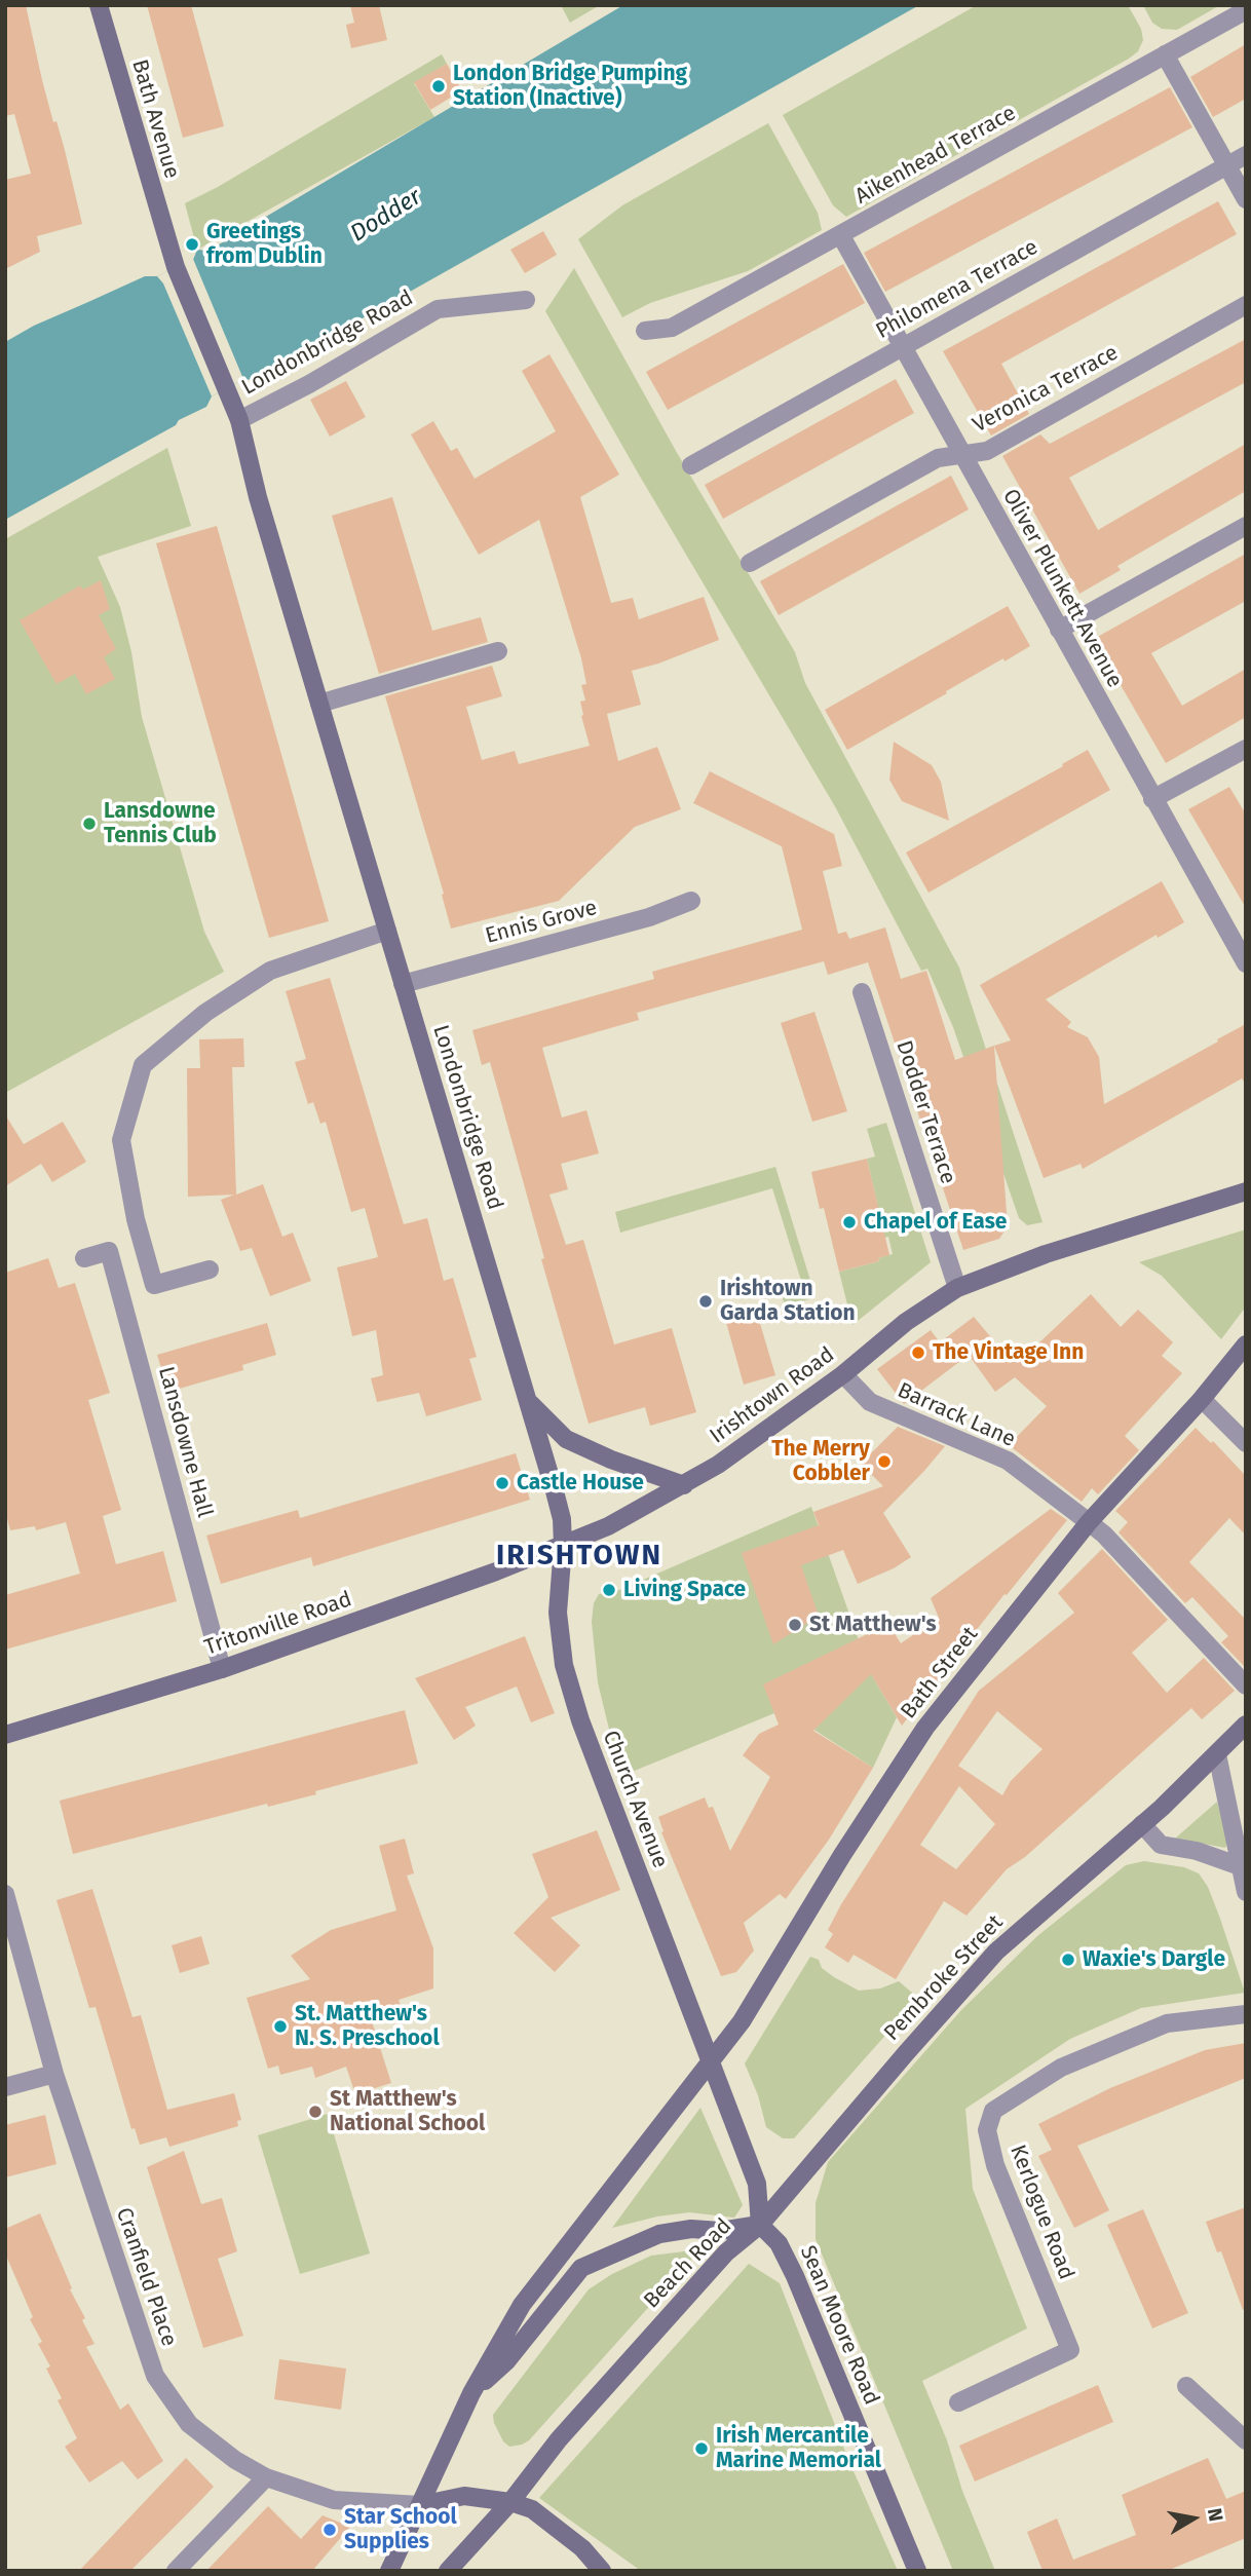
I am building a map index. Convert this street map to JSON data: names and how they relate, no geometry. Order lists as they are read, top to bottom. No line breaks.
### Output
{"streets":{"main road":["Bath Avenue","Londonbridge Road","Irishtown Road","Tritonville Road","Bath Street","Church Avenue","Pembroke Street","Beach Road","Sean Moore Road"],"street":["Aikenhead Terrace","Philomena Terrace","Veronica Terrace","Oliver Plunkett Avenue","Ennis Grove","Dodder Terrace","Barrack Lane","Lansdowne Hall","Kerlogue Road","Cranfield Place"]},"crossings":[["Bath Avenue","Londonbridge Road"],["Aikenhead Terrace","Oliver Plunkett Avenue"],["Philomena Terrace","Oliver Plunkett Avenue"],["Londonbridge Road","Ennis Grove"],["Londonbridge Road","Irishtown Road"],["Londonbridge Road","Tritonville Road"],["Londonbridge Road","Church Avenue"],["Veronica Terrace","Oliver Plunkett Avenue"],["Dodder Terrace","Irishtown Road"],["Irishtown Road","Barrack Lane"],["Irishtown Road","Tritonville Road"],["Irishtown Road","Church Avenue"],["Barrack Lane","Bath Street"],["Lansdowne Hall","Tritonville Road"],["Tritonville Road","Church Avenue"],["Bath Street","Church Avenue"],["Bath Street","Beach Road"],["Church Avenue","Beach Road"],["Pembroke Street","Beach Road"],["Pembroke Street","Sean Moore Road"],["Beach Road","Cranfield Place"],["Beach Road","Sean Moore Road"]],"districts":["IRISHTOWN"],"water":["Dodder"],"places":["London Bridge Pumping Station (Inactive)","Greetings from Dublin","Lansdowne Tennis Club","Chapel of Ease","Irishtown Garda Station","The Vintage Inn","The Merry Cobbler","Castle House","Living Space","St Matthew's","Waxie's Dargle","St. Matthew's N. S. Preschool","St Matthew's National School","Irish Mercantile Marine Memorial","Star School Supplies"],"north":"right"}
